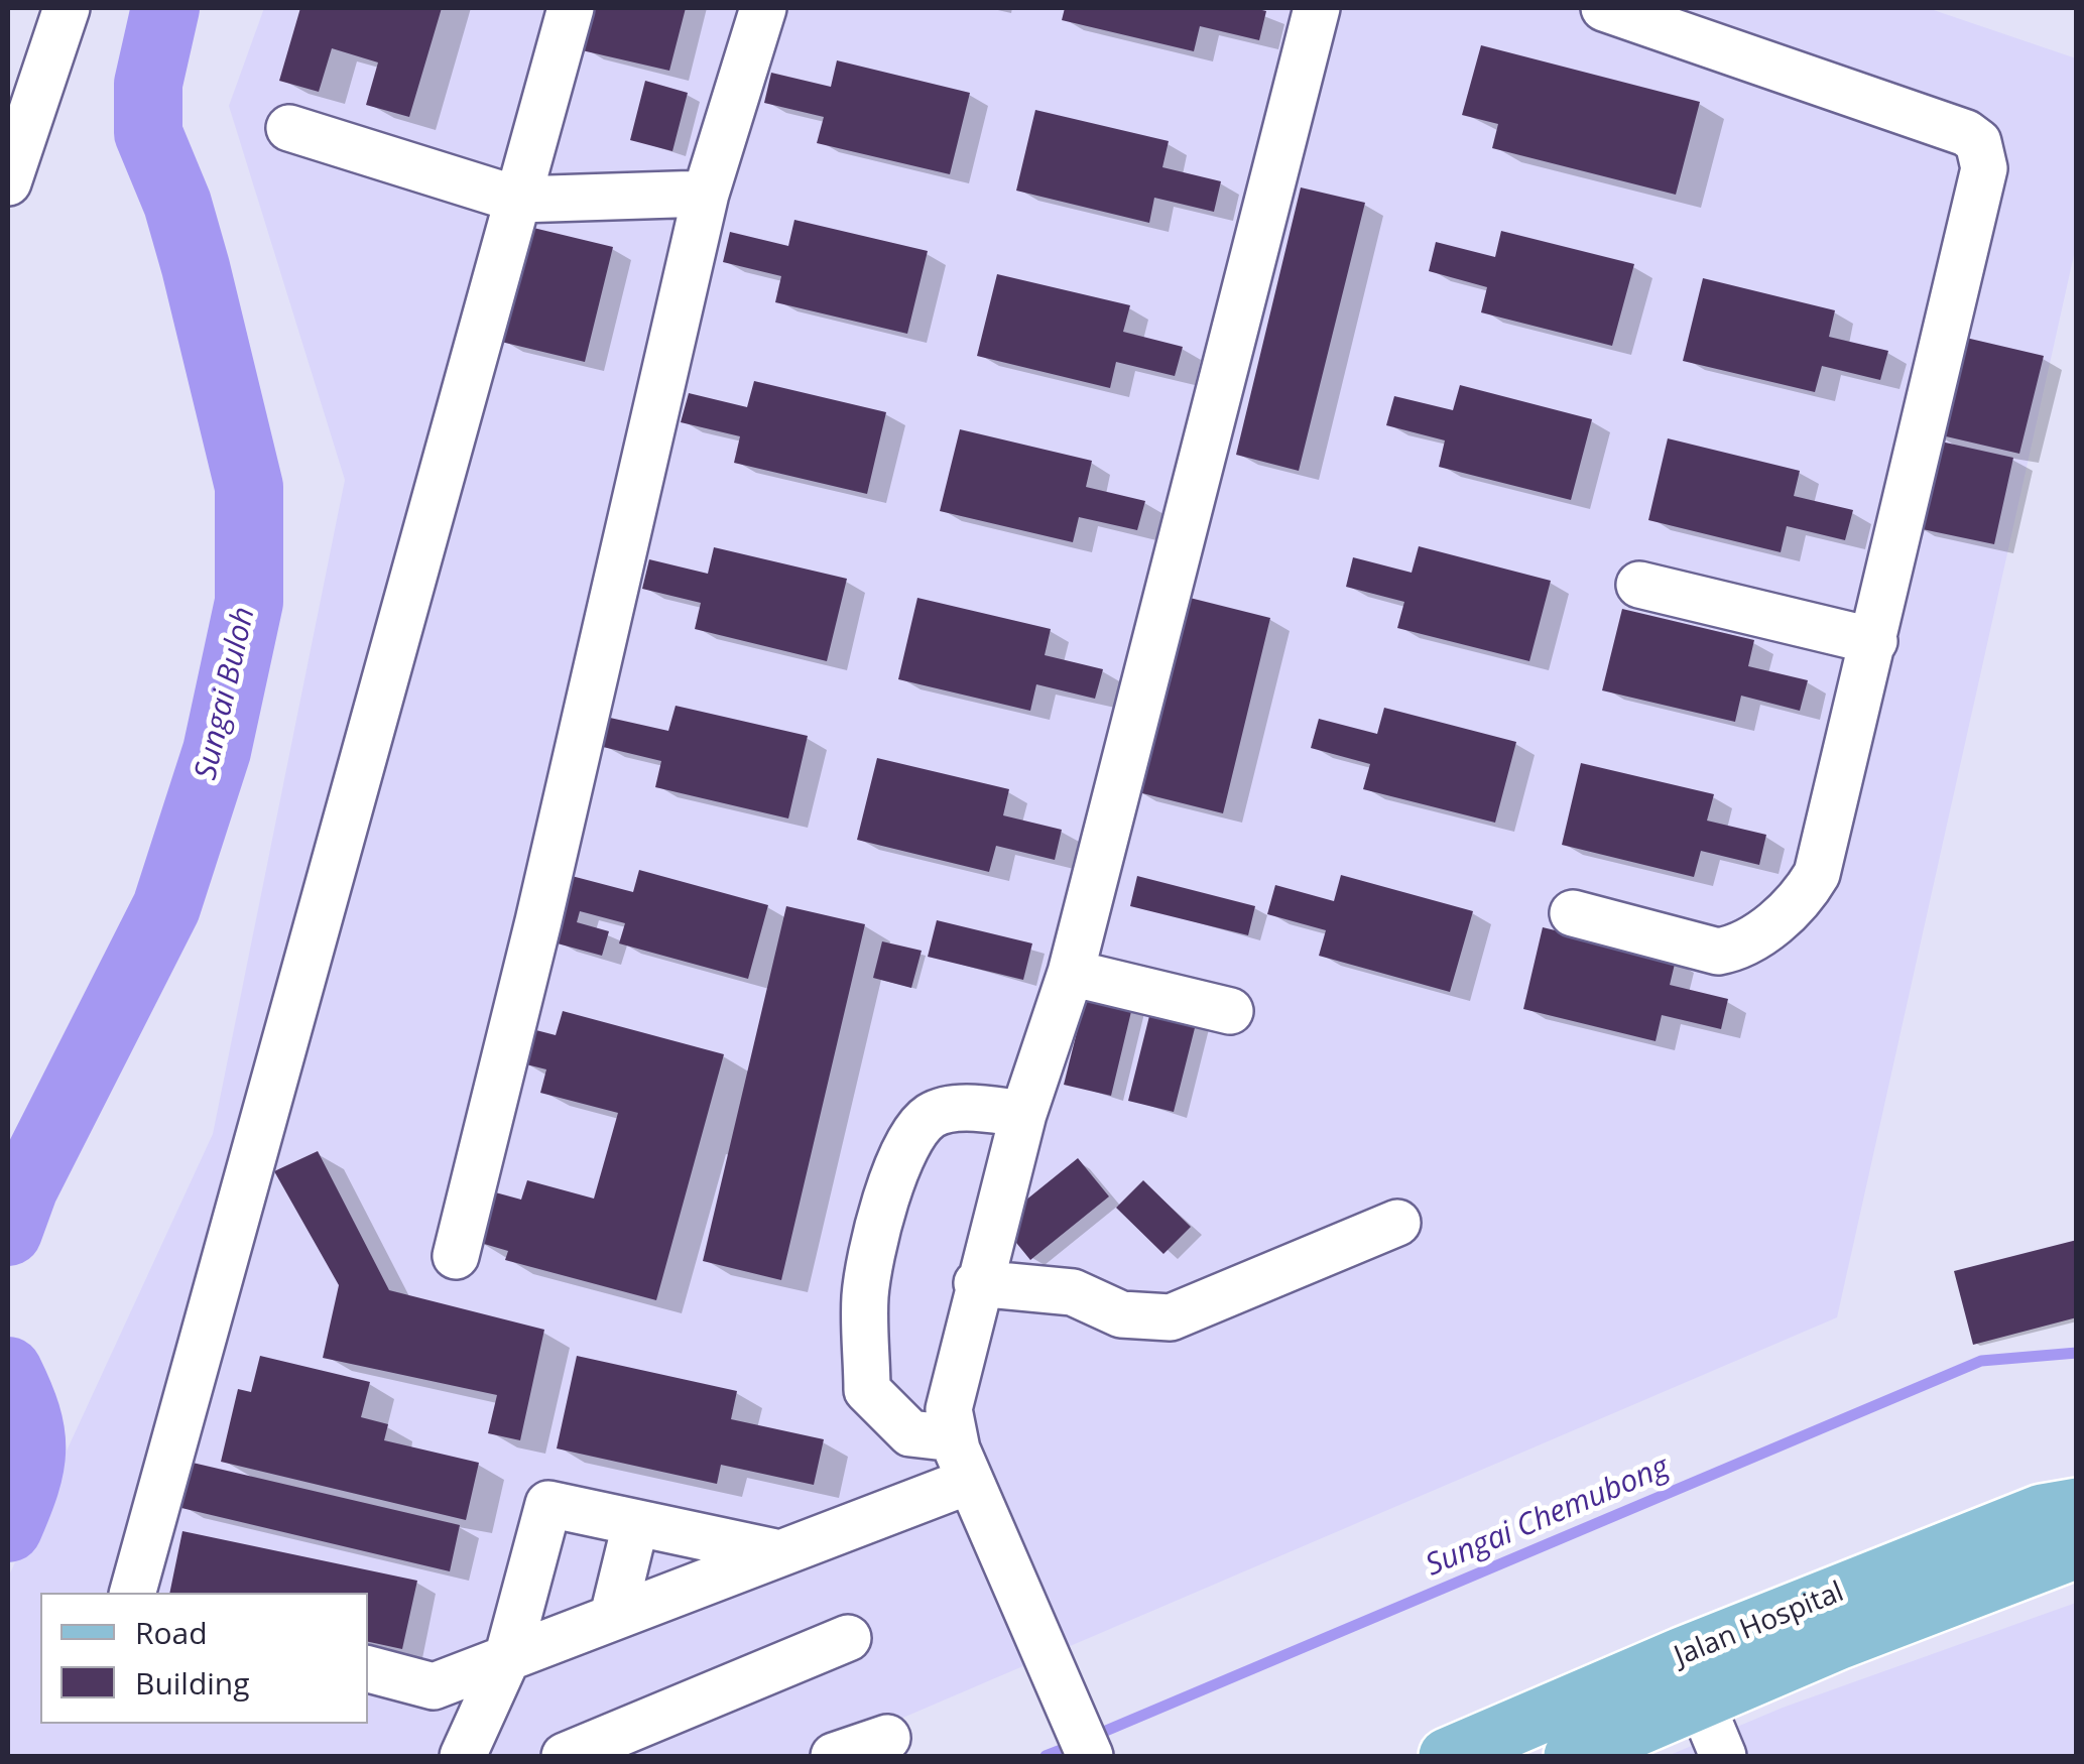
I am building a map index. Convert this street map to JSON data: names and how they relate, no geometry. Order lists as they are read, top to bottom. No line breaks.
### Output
{"streets":{"main road":["Jalan Hospital"]},"water":["Sungai Buloh","Sungai Chemubong"],"legend":["Road","Building"]}
